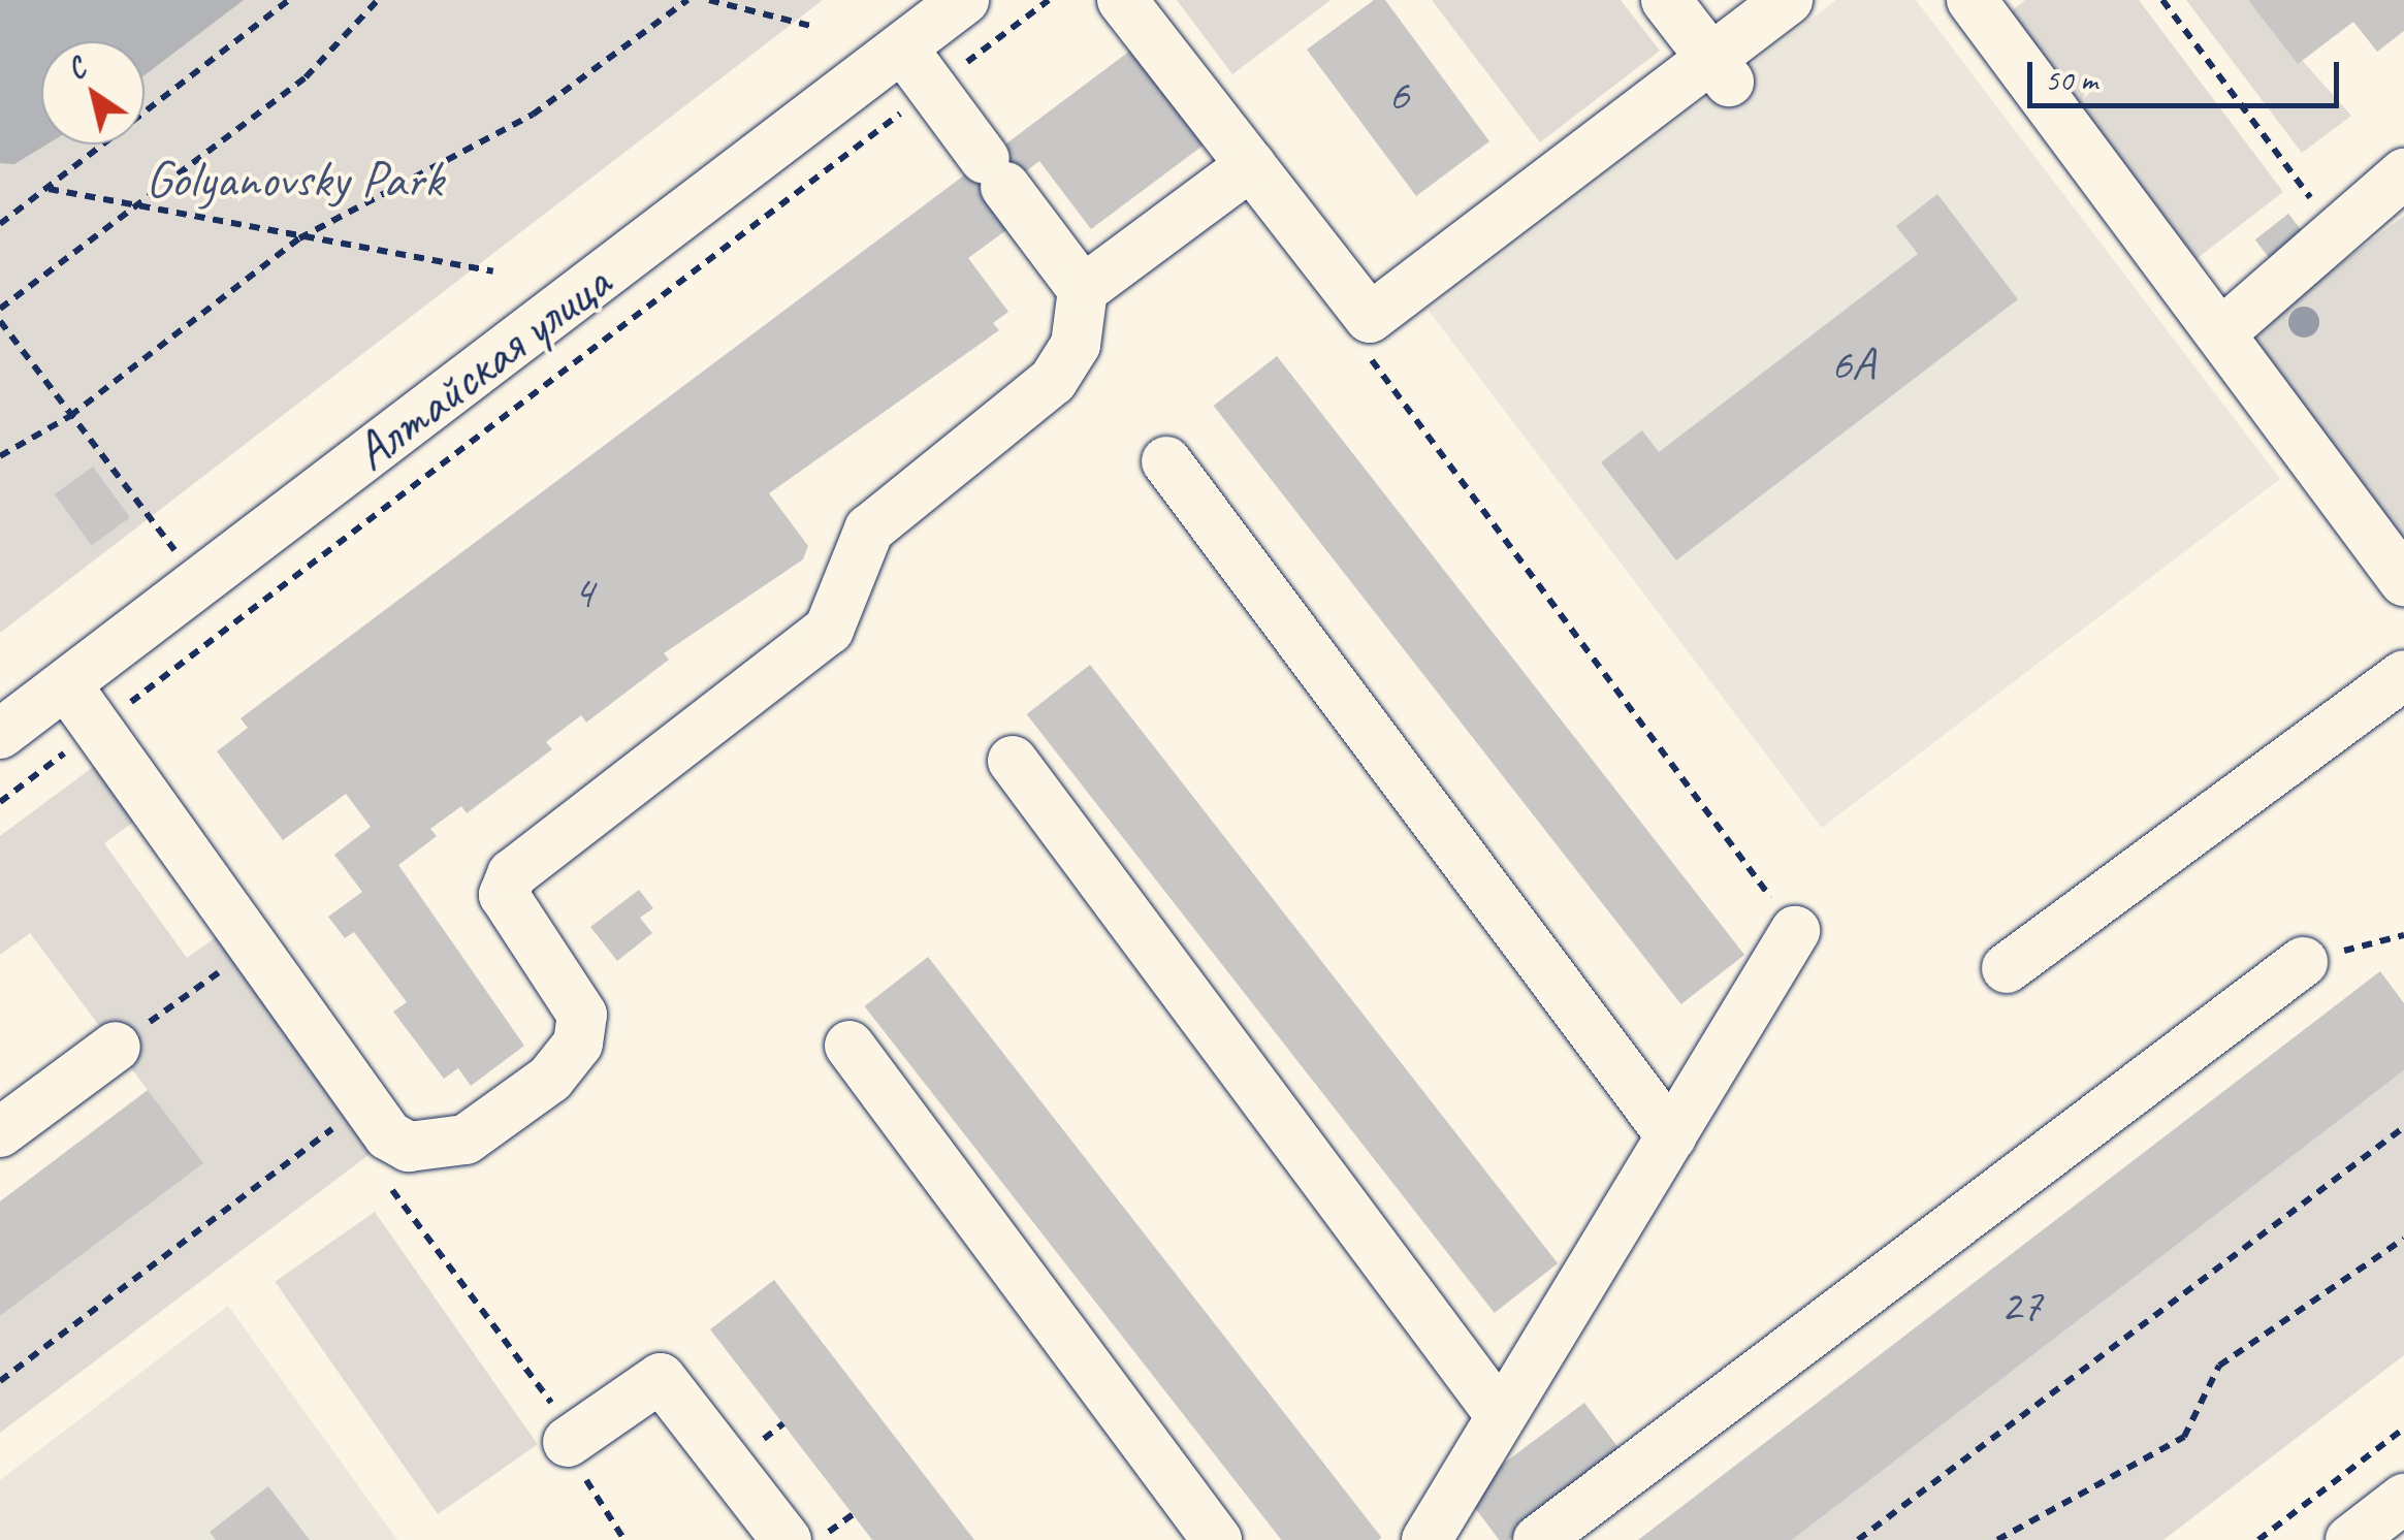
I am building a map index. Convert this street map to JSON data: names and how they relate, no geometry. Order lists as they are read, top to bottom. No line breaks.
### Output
{"streets":{"street":["Алтайская улица"]},"parks":["Golyanovsky Park"],"house_numbers":["6","6А","4","27"],"scale_bar":"50 m","north":"top left"}
